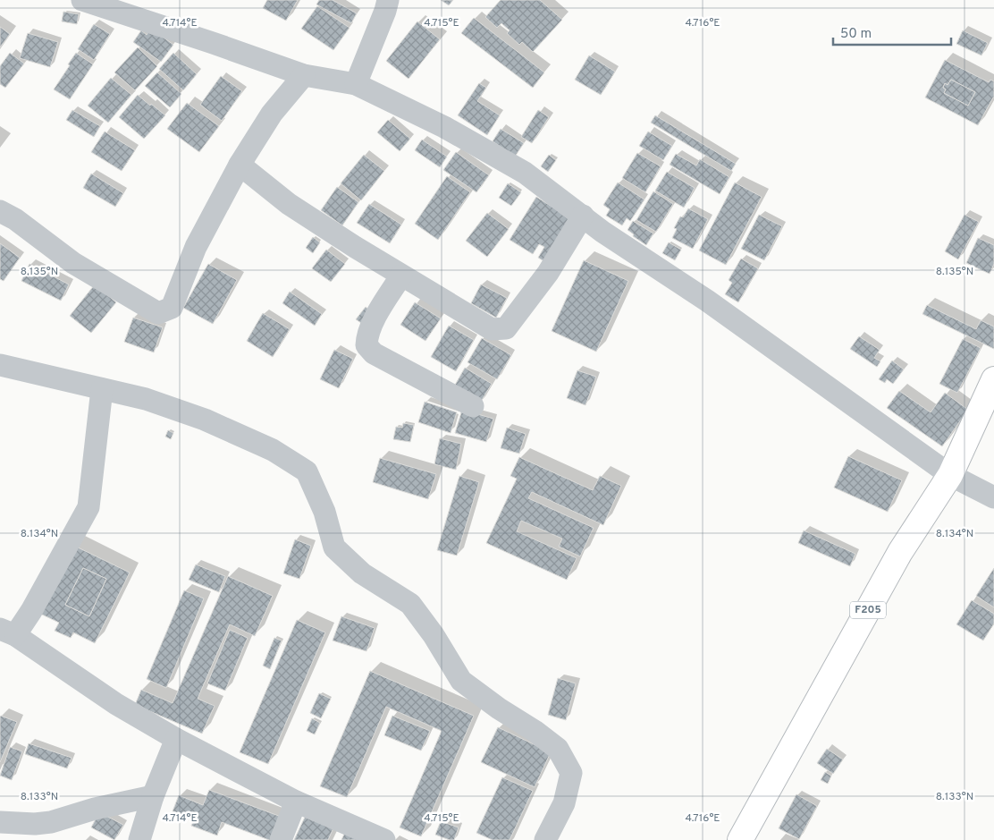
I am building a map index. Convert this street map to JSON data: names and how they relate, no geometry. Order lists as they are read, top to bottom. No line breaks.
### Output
{"streets":{"main road":["F205"]},"scale_bar":"50 m","coordinates":["4.714°E","4.715°E","4.716°E","8.135°N","8.134°N","8.133°N"]}
